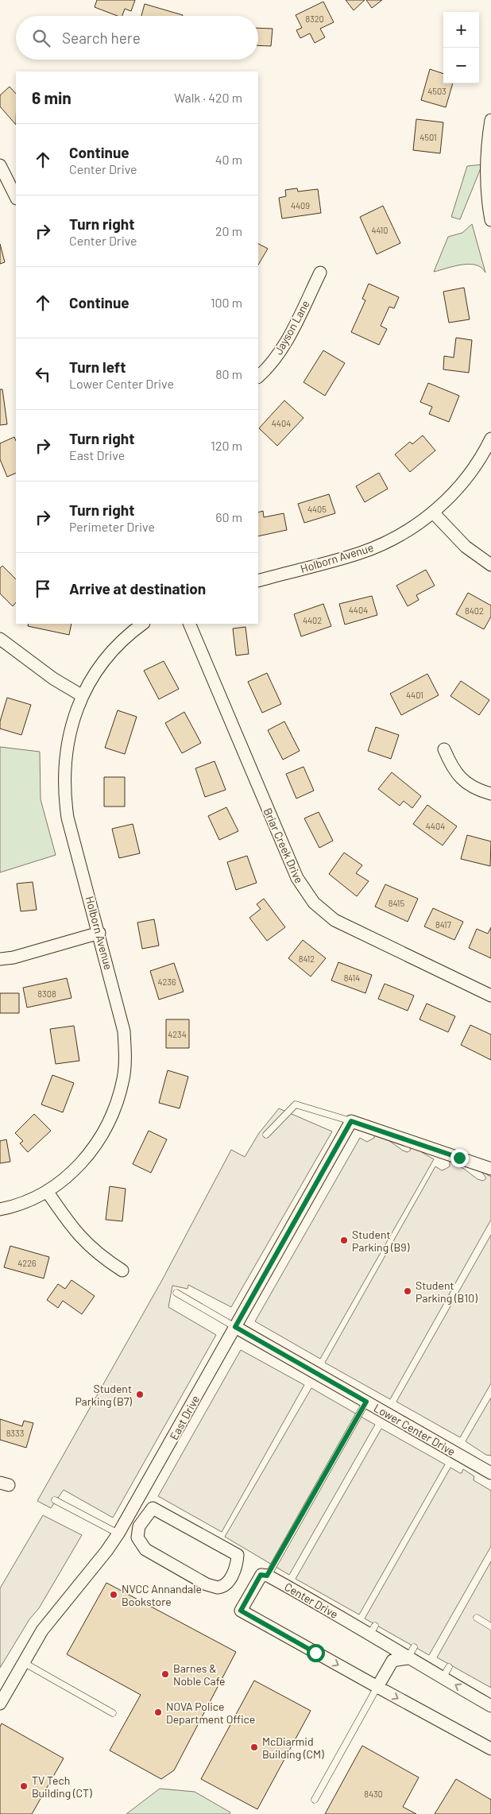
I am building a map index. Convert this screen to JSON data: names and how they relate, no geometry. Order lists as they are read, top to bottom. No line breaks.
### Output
{"streets":{"street":["Jayson Lane","Holborn Avenue","Briar Creek Drive","East Drive","Lower Center Drive","Center Drive"]},"crossings":[["East Drive","Lower Center Drive"]],"places":["Student Parking (B9)","Student Parking (B10)","Student Parking (B7)","NVCC Annandale Bookstore","Barnes & Noble Cafe","NOVA Police Department Office","McDiarmid Building (CM)","TV Tech Building (CT)"],"house_numbers":["8320","4503","4501","4409","4410","4404","4405","4404","8402","4402","4401","4404","8415","8417","8412","8414","4236","8308","4234","4226","8333","8430"],"page":{"map_buttons":["+","−"],"search":"Search here","heading":["6 min","Walk · 420 m"],"list":[["Continue","Center Drive","40 m"],["Turn right","Center Drive","20 m"],["Continue","100 m"],["Turn left","Lower Center Drive","80 m"],["Turn right","East Drive","120 m"],["Turn right","Perimeter Drive","60 m"],"Arrive at destination"]}}
